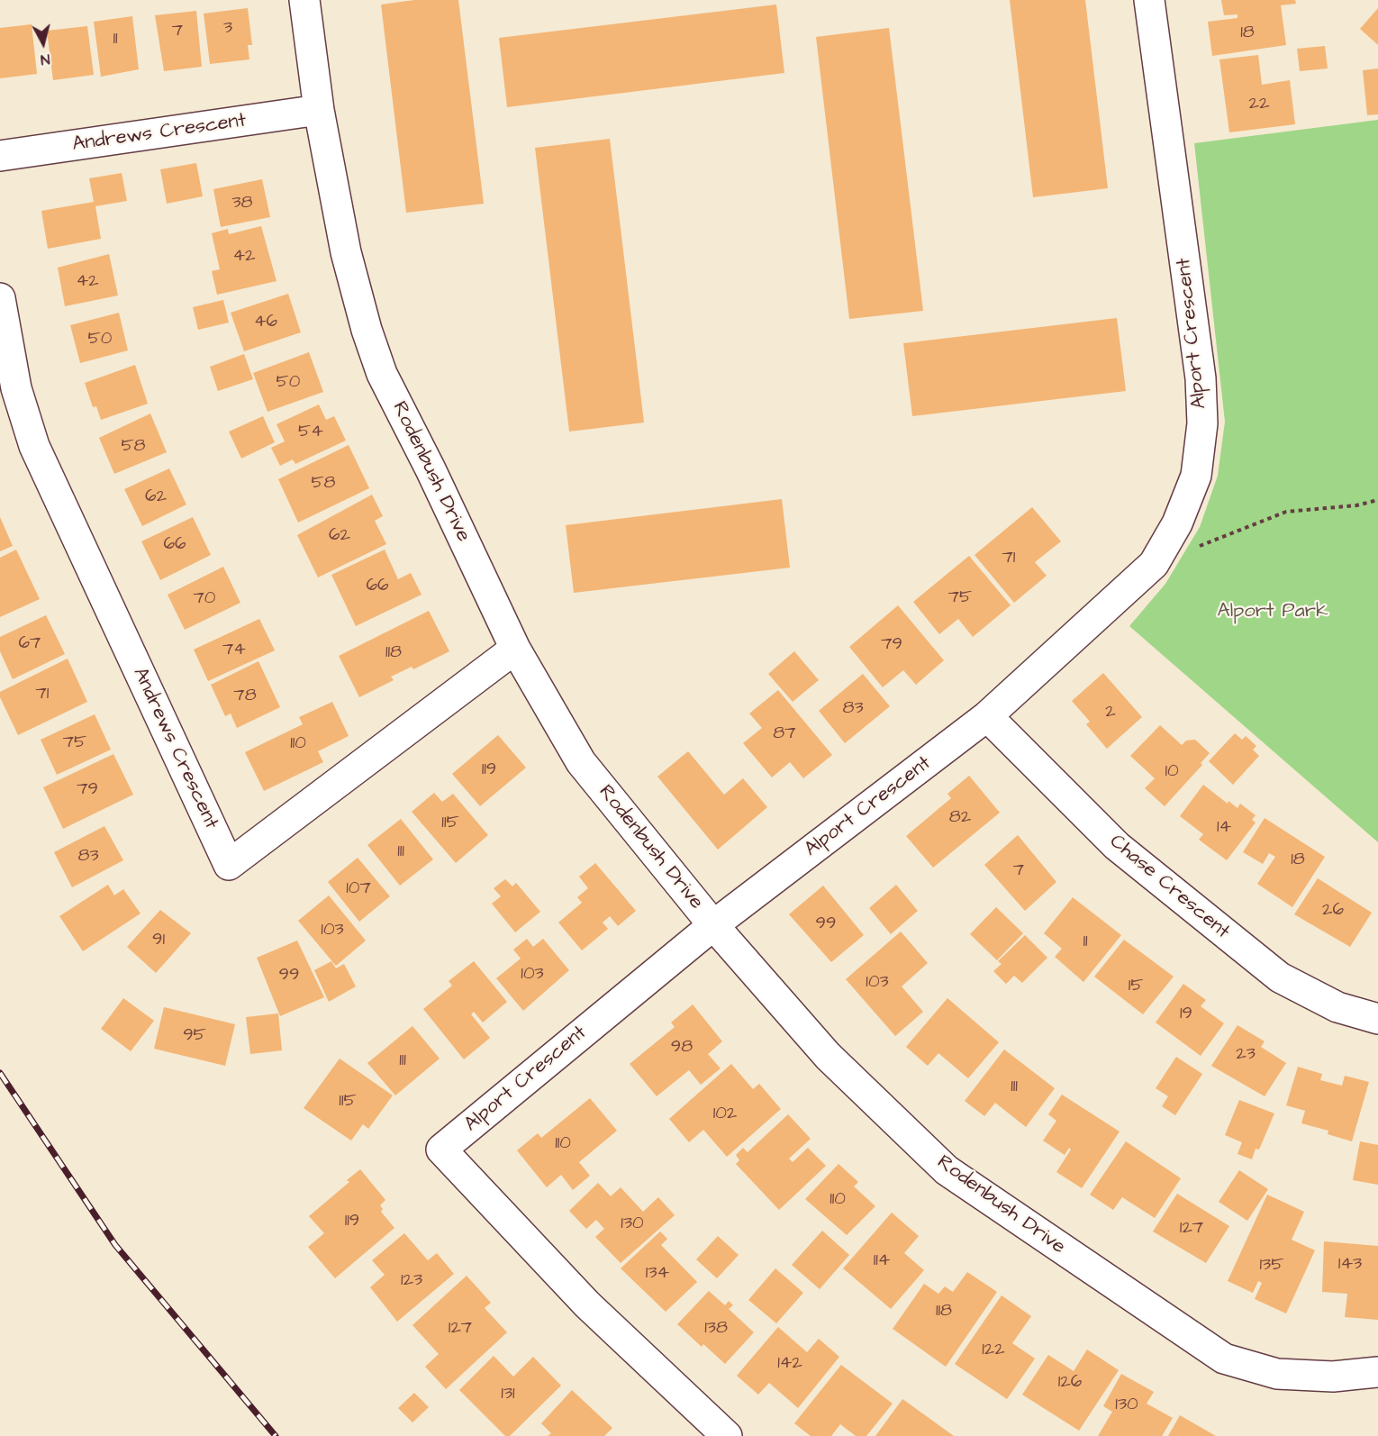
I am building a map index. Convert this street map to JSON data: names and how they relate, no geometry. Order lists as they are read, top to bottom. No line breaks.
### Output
{"streets":{"street":["Andrews Crescent","Alport Crescent","Rodenbush Drive","Chase Crescent"]},"crossings":[["Andrews Crescent","Rodenbush Drive"],["Alport Crescent","Rodenbush Drive"],["Alport Crescent","Chase Crescent"]],"parks":["Alport Park"],"house_numbers":["3","7","18","11","22","38","42","42","46","50","50","54","58","58","62","62","66","71","66","75","70","67","79","74","118","71","78","83","2","87","75","110","119","10","79","82","115","14","111","83","18","7","107","26","99","103","91","11","103","99","103","15","19","95","98","23","111","111","115","102","110","110","119","130","127","114","143","135","134","123","118","127","138","122","142","126","131","130"],"north":"bottom"}
